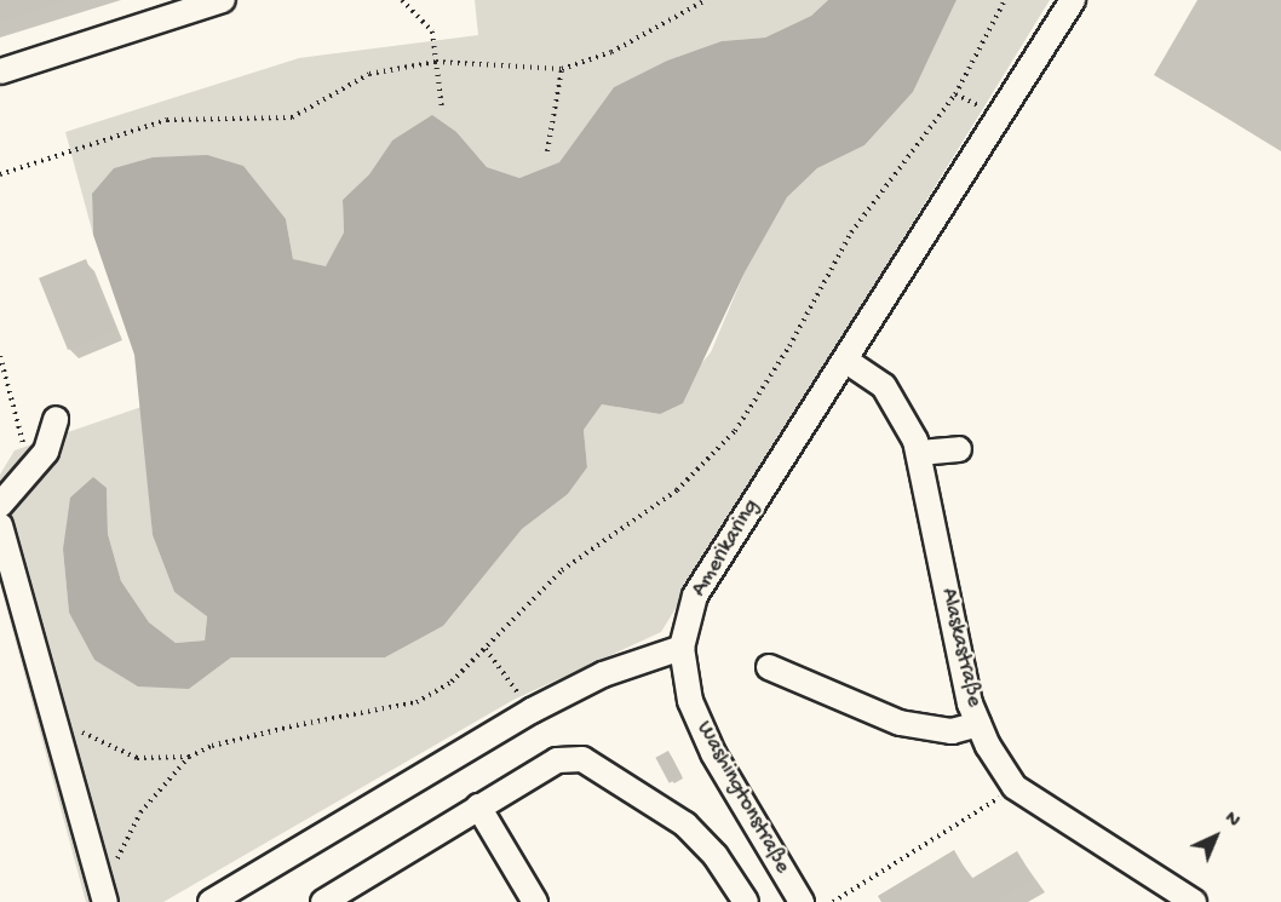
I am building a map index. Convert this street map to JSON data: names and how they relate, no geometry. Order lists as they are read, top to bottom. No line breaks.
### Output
{"streets":{"street":["Amerikaring","Alaskastraße","Washingtonstraße"]},"crossings":[["Amerikaring","Alaskastraße"],["Amerikaring","Washingtonstraße"]],"north":"top right"}
